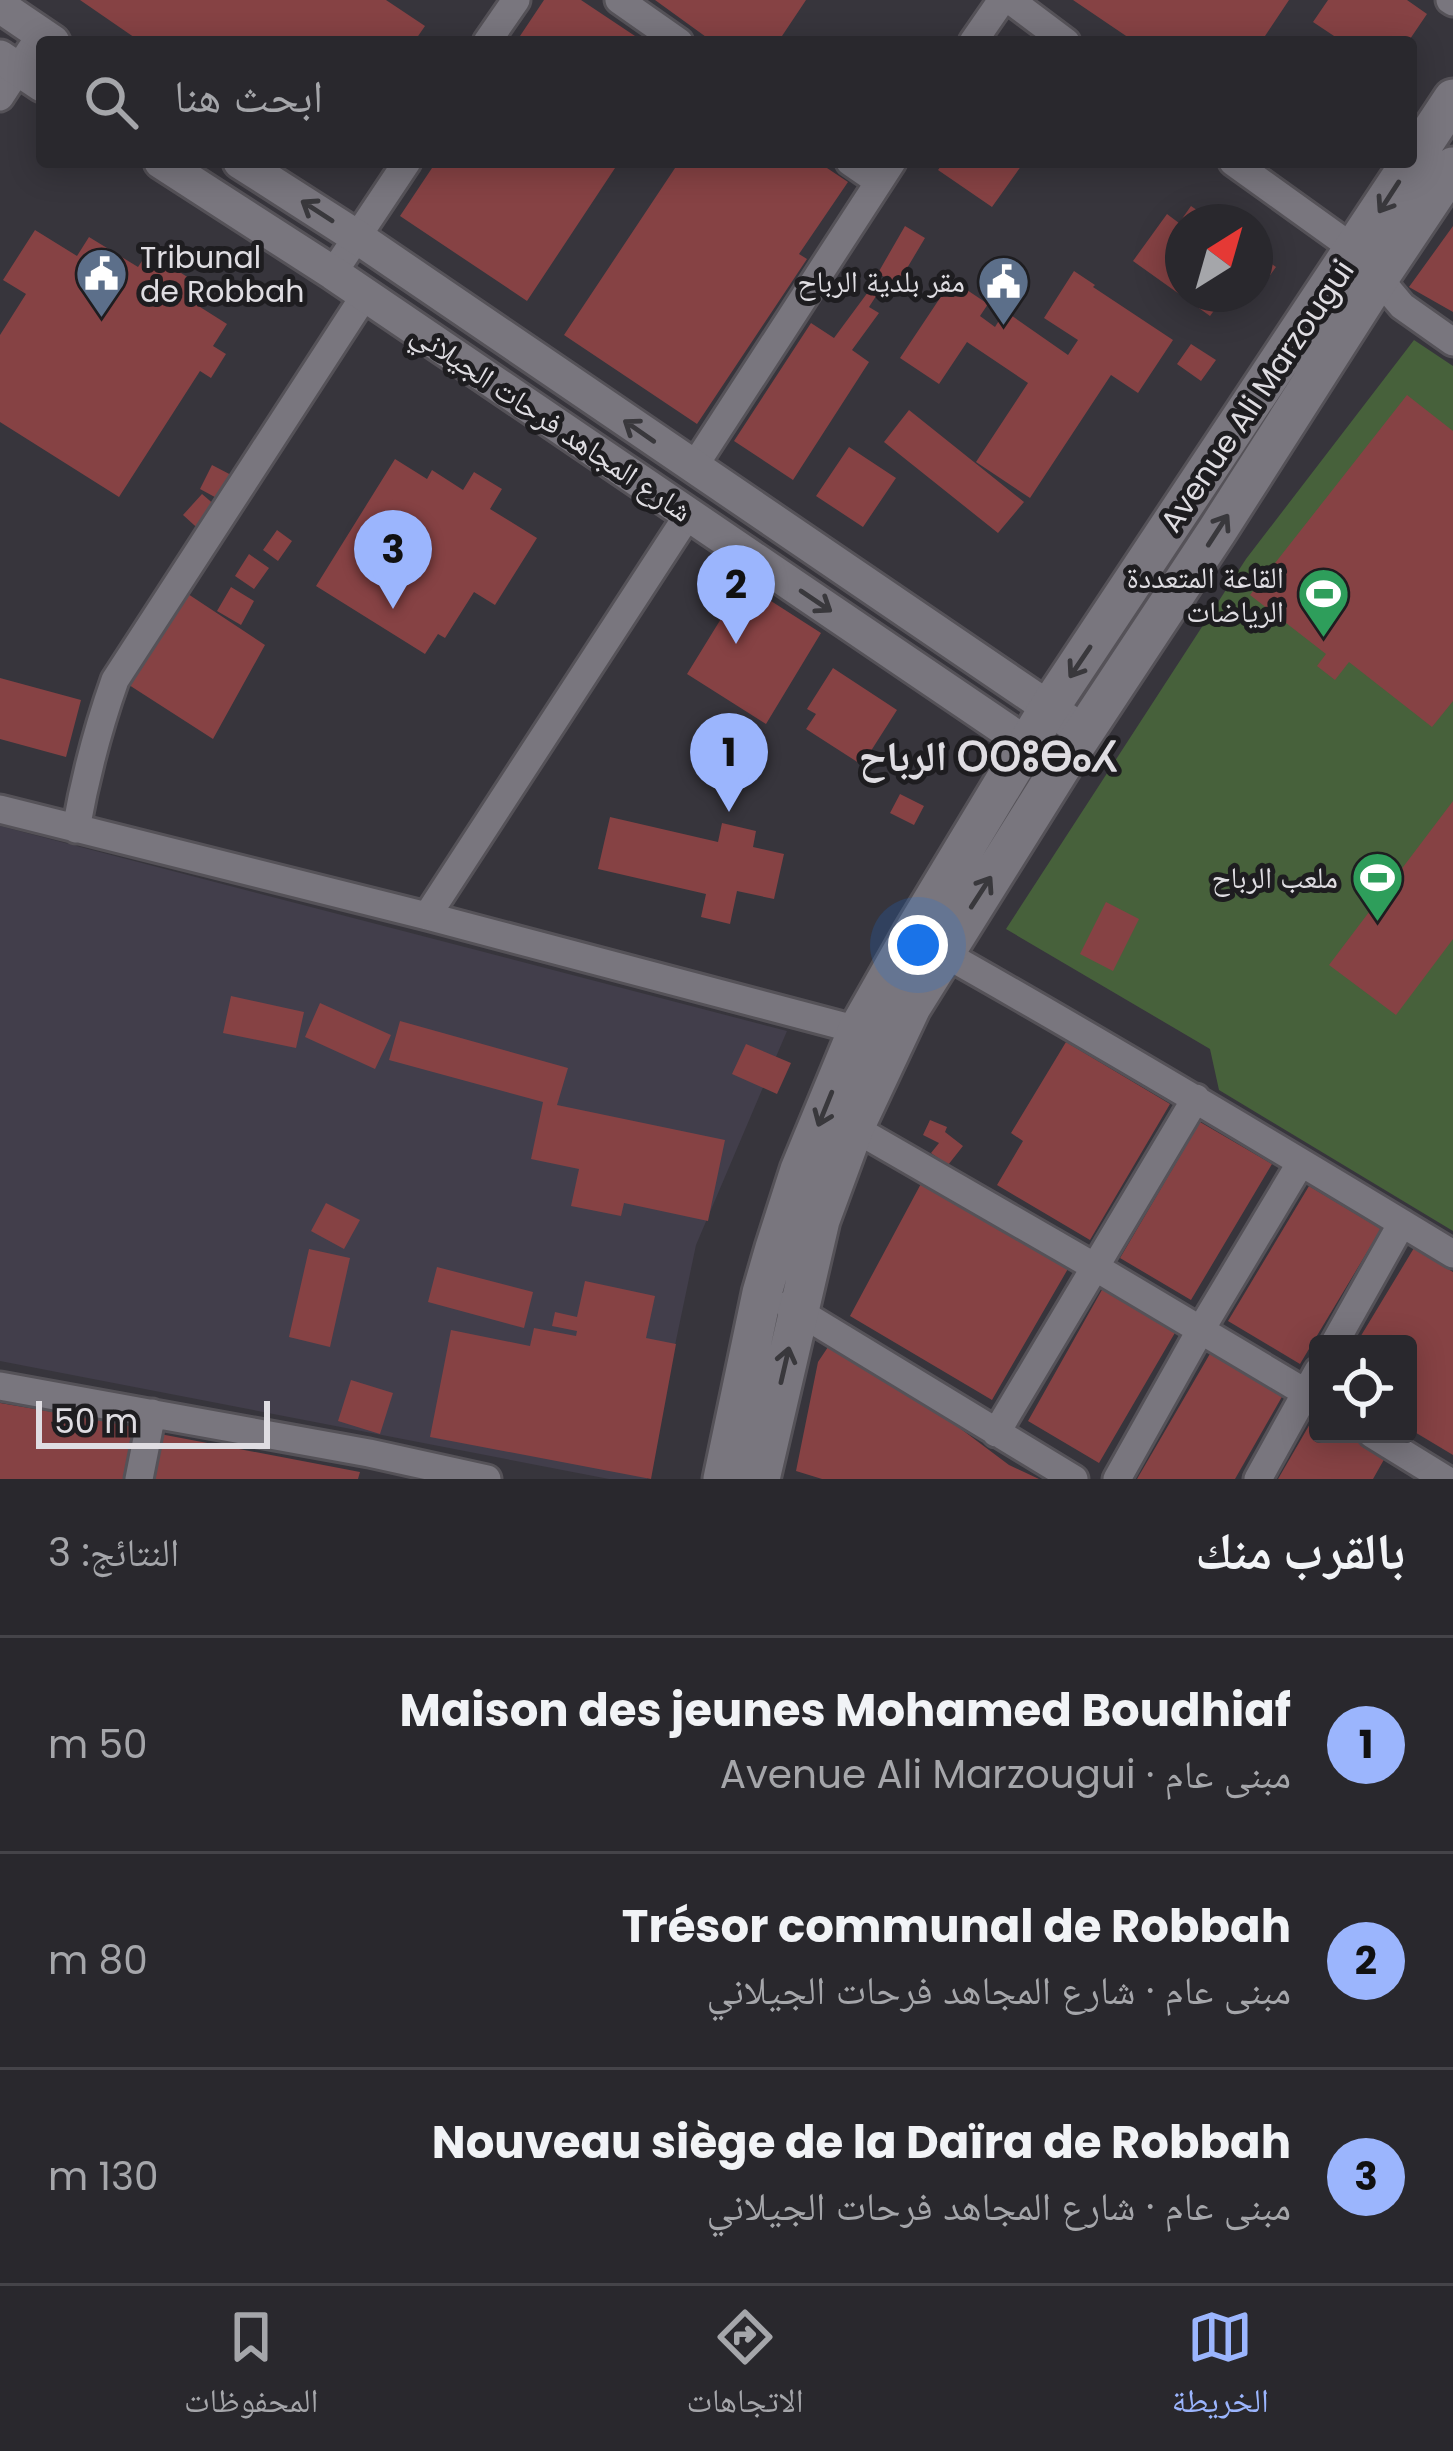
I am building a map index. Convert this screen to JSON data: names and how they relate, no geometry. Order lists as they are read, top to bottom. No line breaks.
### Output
{"streets":{"main road":["Avenue Ali Marzougui"],"street":["شارع المجاهد فرحات الجيلاني"]},"crossings":[["Avenue Ali Marzougui","شارع المجاهد فرحات الجيلاني"]],"districts":["الرباح ⵔⵔⵓⴱⴰⵃ"],"places":{"public building":["Tribunal de Robbah","مقر بلدية الرباح"],"sports":["القاعة المتعددة الرياضات","ملعب الرباح"]},"scale_bar":"50 m","north":"top right","page":{"search":"ابحث هنا","pins":["3","2","1"],"scale":"50 m","heading":["بالقرب منك","النتائج: 3"],"list":[{"mark":"1","name":"Maison des jeunes Mohamed Boudhiaf","note":"مبنى عام · Avenue Ali Marzougui","value":"50 m"},{"mark":"2","name":"Trésor communal de Robbah","note":"مبنى عام · شارع المجاهد فرحات الجيلاني","value":"80 m"},{"mark":"3","name":"Nouveau siège de la Daïra de Robbah","note":"مبنى عام · شارع المجاهد فرحات الجيلاني","value":"130 m"}],"nav":["الخريطة","الاتجاهات","المحفوظات"]}}
